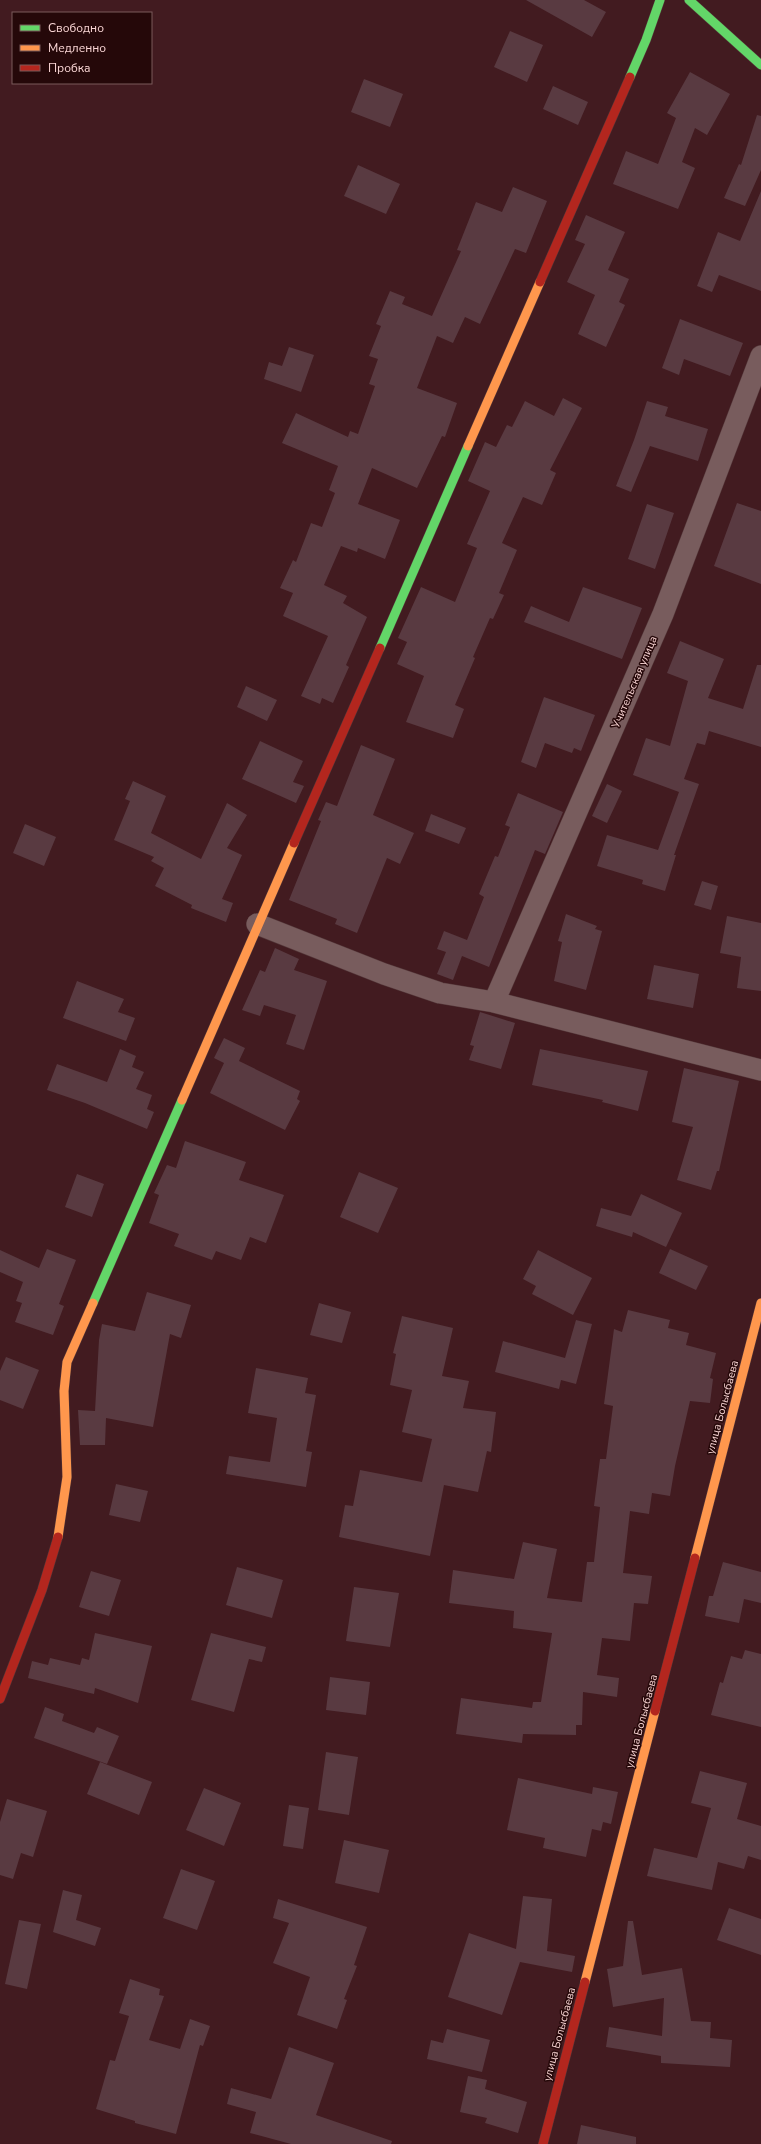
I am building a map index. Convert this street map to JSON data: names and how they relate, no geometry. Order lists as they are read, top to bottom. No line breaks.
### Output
{"streets":{"street":["Учительская улица","улица Болысбаева"]},"legend":["Свободно","Медленно","Пробка"]}
